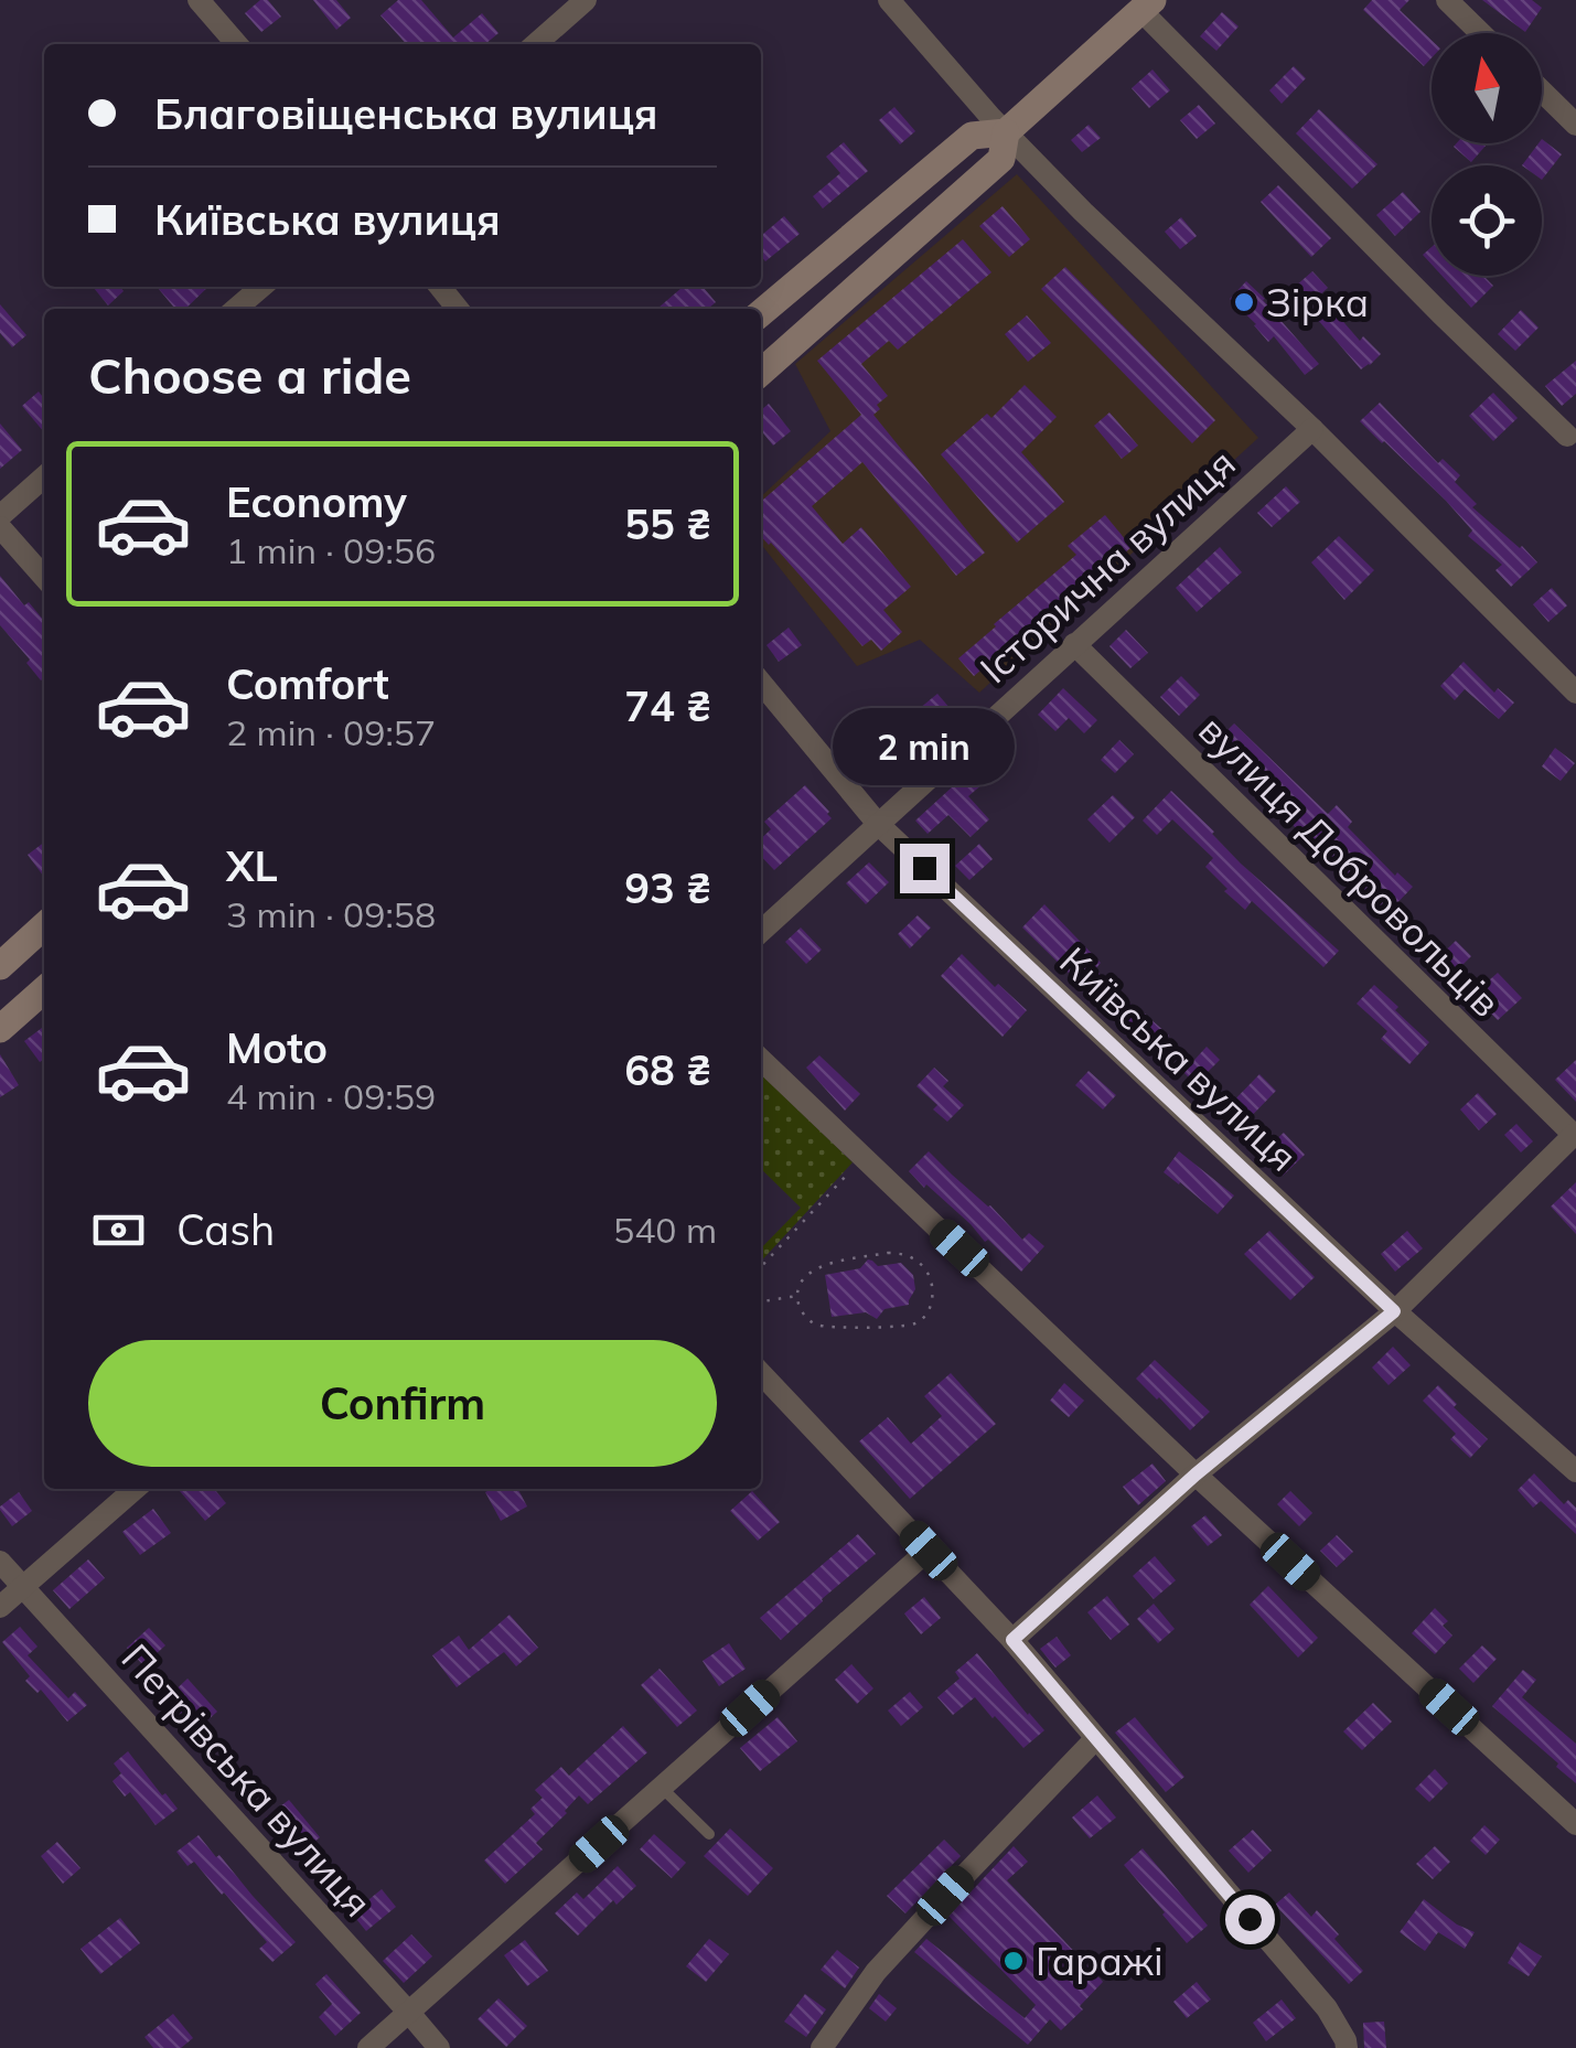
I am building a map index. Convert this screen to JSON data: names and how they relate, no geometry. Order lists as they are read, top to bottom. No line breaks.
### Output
{"streets":{"street":["Історична вулиця","вулиця Добровольців","Київська вулиця","Петрівська вулиця"]},"crossings":[["Історична вулиця","вулиця Добровольців"],["Історична вулиця","Київська вулиця"]],"places":["Зірка","Гаражі"],"north":"top","page":{"banner":["Благовіщенська вулиця","Київська вулиця"],"heading":"Choose a ride","list":[{"name":"Economy","note":"1 min · 09:56","value":"55 ₴"},{"name":"Comfort","note":"2 min · 09:57","value":"74 ₴"},{"name":"XL","note":"3 min · 09:58","value":"93 ₴"},{"name":"Moto","note":"4 min · 09:59","value":"68 ₴"}],"bubble":"2 min","pay":["Cash","540 m"],"buttons":"Confirm"}}
